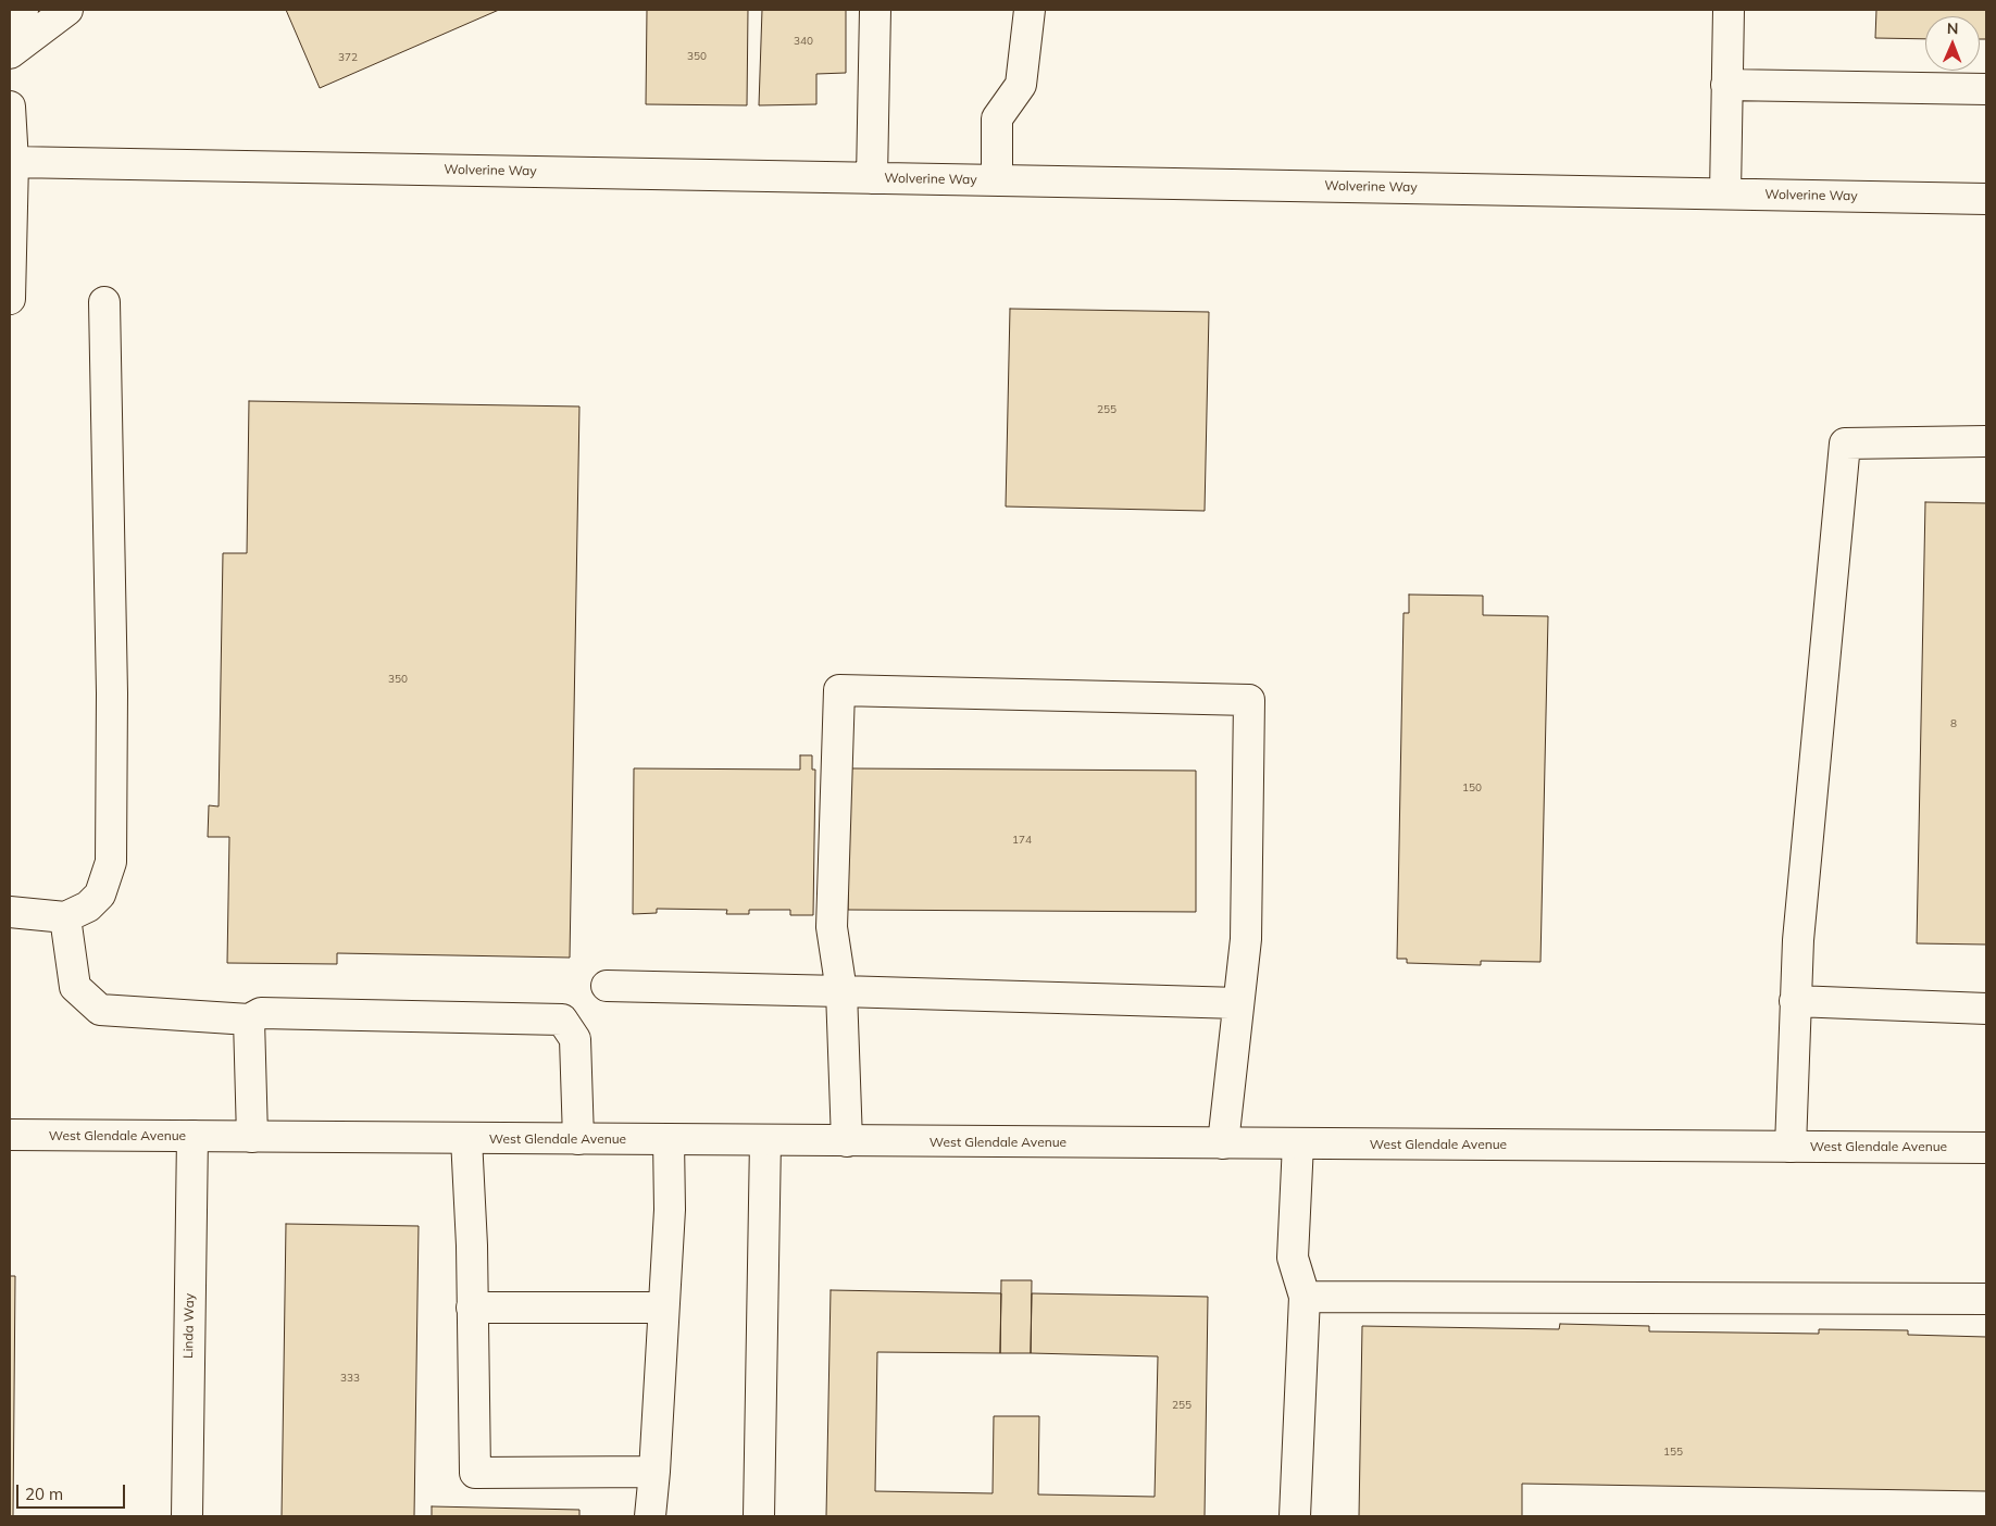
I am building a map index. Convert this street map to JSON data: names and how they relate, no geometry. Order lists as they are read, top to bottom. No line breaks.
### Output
{"streets":{"street":["Wolverine Way","West Glendale Avenue","Linda Way"]},"crossings":[["West Glendale Avenue","Linda Way"]],"house_numbers":["340","350","372","255","350","8","150","174","333","255","155"],"scale_bar":"20 m","north":"top"}
